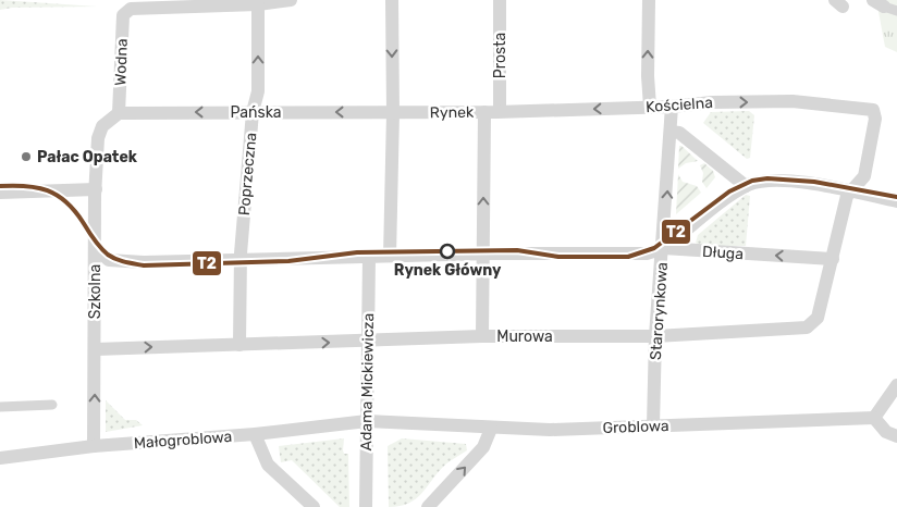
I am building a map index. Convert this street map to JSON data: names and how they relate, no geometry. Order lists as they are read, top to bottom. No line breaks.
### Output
{"streets":{"street":["Prosta","Wodna","Kościelna","Pańska","Rynek","Poprzeczna","Długa","Szkolna","Starorynkowa","Murowa","Adama Mickiewicza","Groblowa","Małogroblowa"]},"crossings":[["Prosta","Kościelna"],["Wodna","Pańska"],["Wodna","Poprzeczna"],["Wodna","Szkolna"],["Kościelna","Rynek"],["Kościelna","Starorynkowa"],["Kościelna","Murowa"],["Pańska","Rynek"],["Pańska","Poprzeczna"],["Pańska","Szkolna"],["Rynek","Długa"],["Rynek","Murowa"],["Poprzeczna","Murowa"],["Długa","Starorynkowa"],["Długa","Murowa"],["Szkolna","Murowa"],["Szkolna","Małogroblowa"],["Starorynkowa","Murowa"],["Starorynkowa","Groblowa"],["Murowa","Adama Mickiewicza"],["Adama Mickiewicza","Groblowa"],["Adama Mickiewicza","Małogroblowa"],["Groblowa","Małogroblowa"]],"one_way":["Pańska","Starorynkowa"],"places":["Pałac Opatek","Rynek Główny"],"lines":["transit line T2"]}
